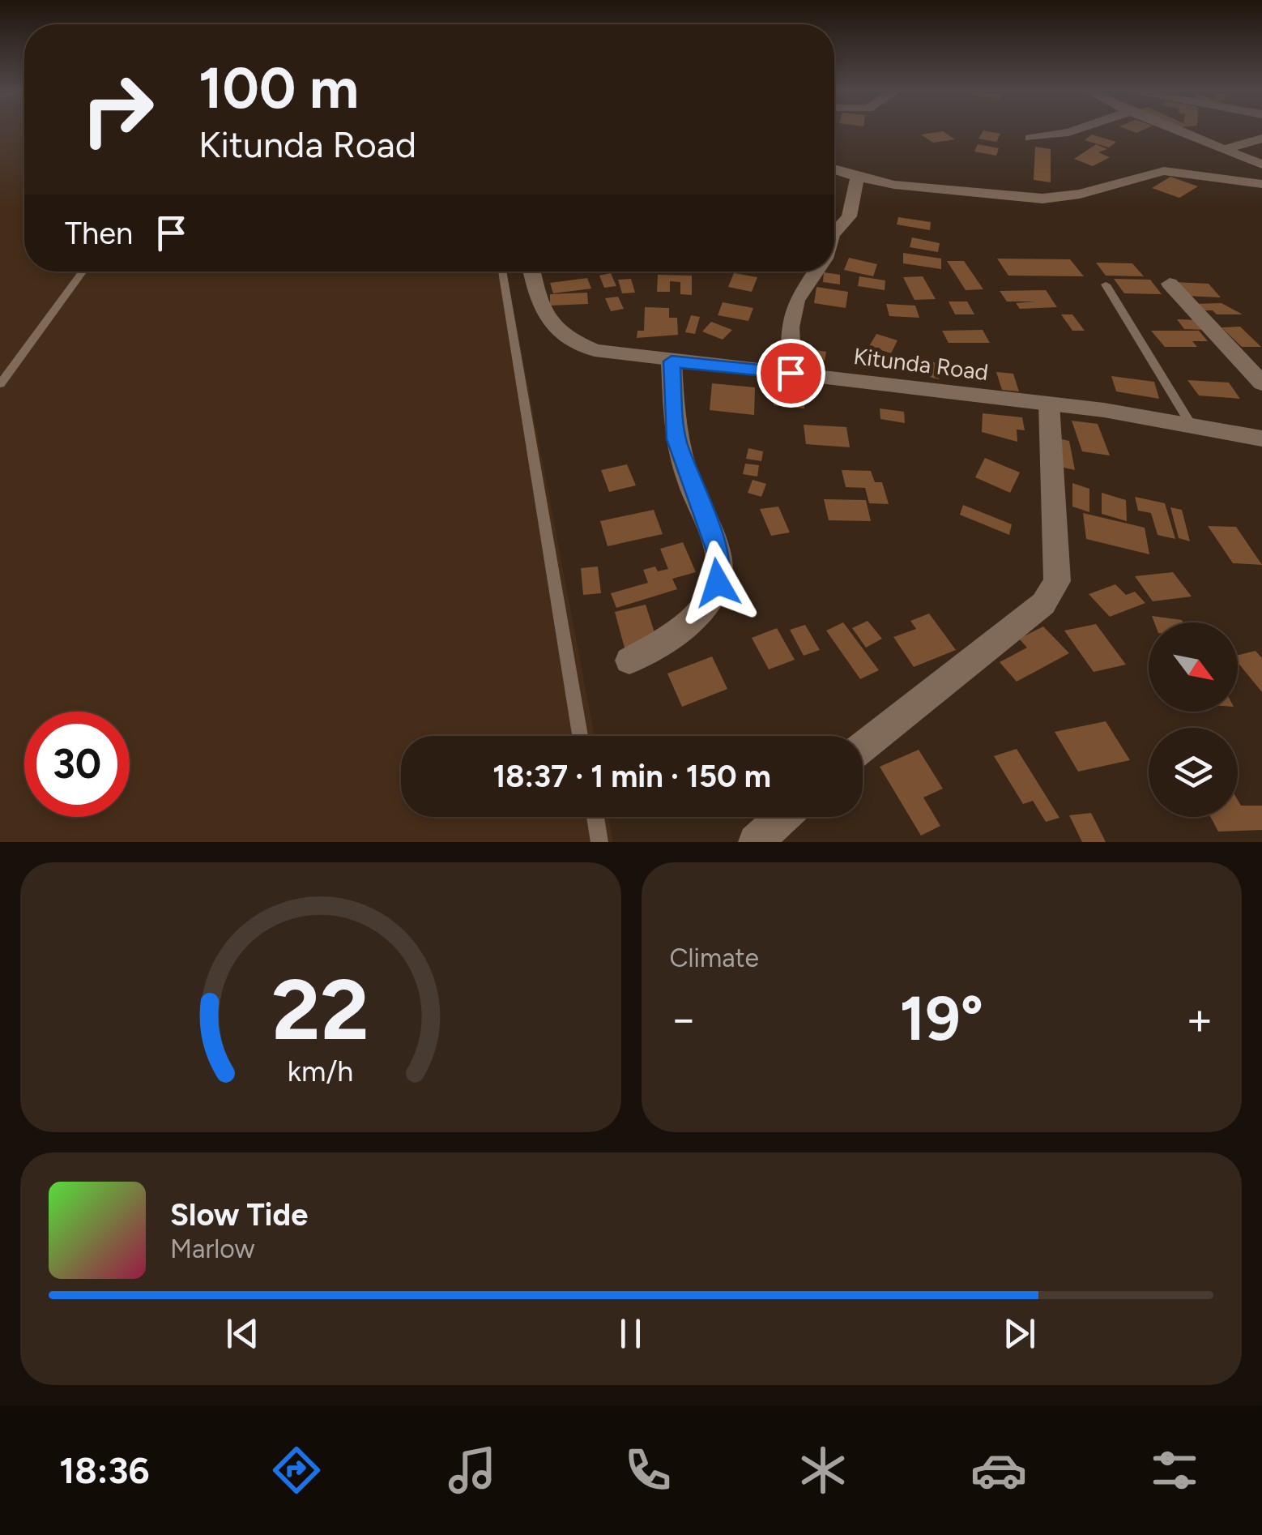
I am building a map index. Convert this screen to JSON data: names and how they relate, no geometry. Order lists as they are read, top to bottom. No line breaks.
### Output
{"streets":{"street":["Kitunda Road"]},"north":"bottom right","page":{"turn":["100 m","Kitunda Road"],"then":"Then","limit":"30","trip":"18:37 · 1 min · 150 m","tile":"Climate","heat":["−","19°","+"],"song":["Slow Tide","Marlow"],"tabs":"18:36","gauge":["22","km/h"]}}
